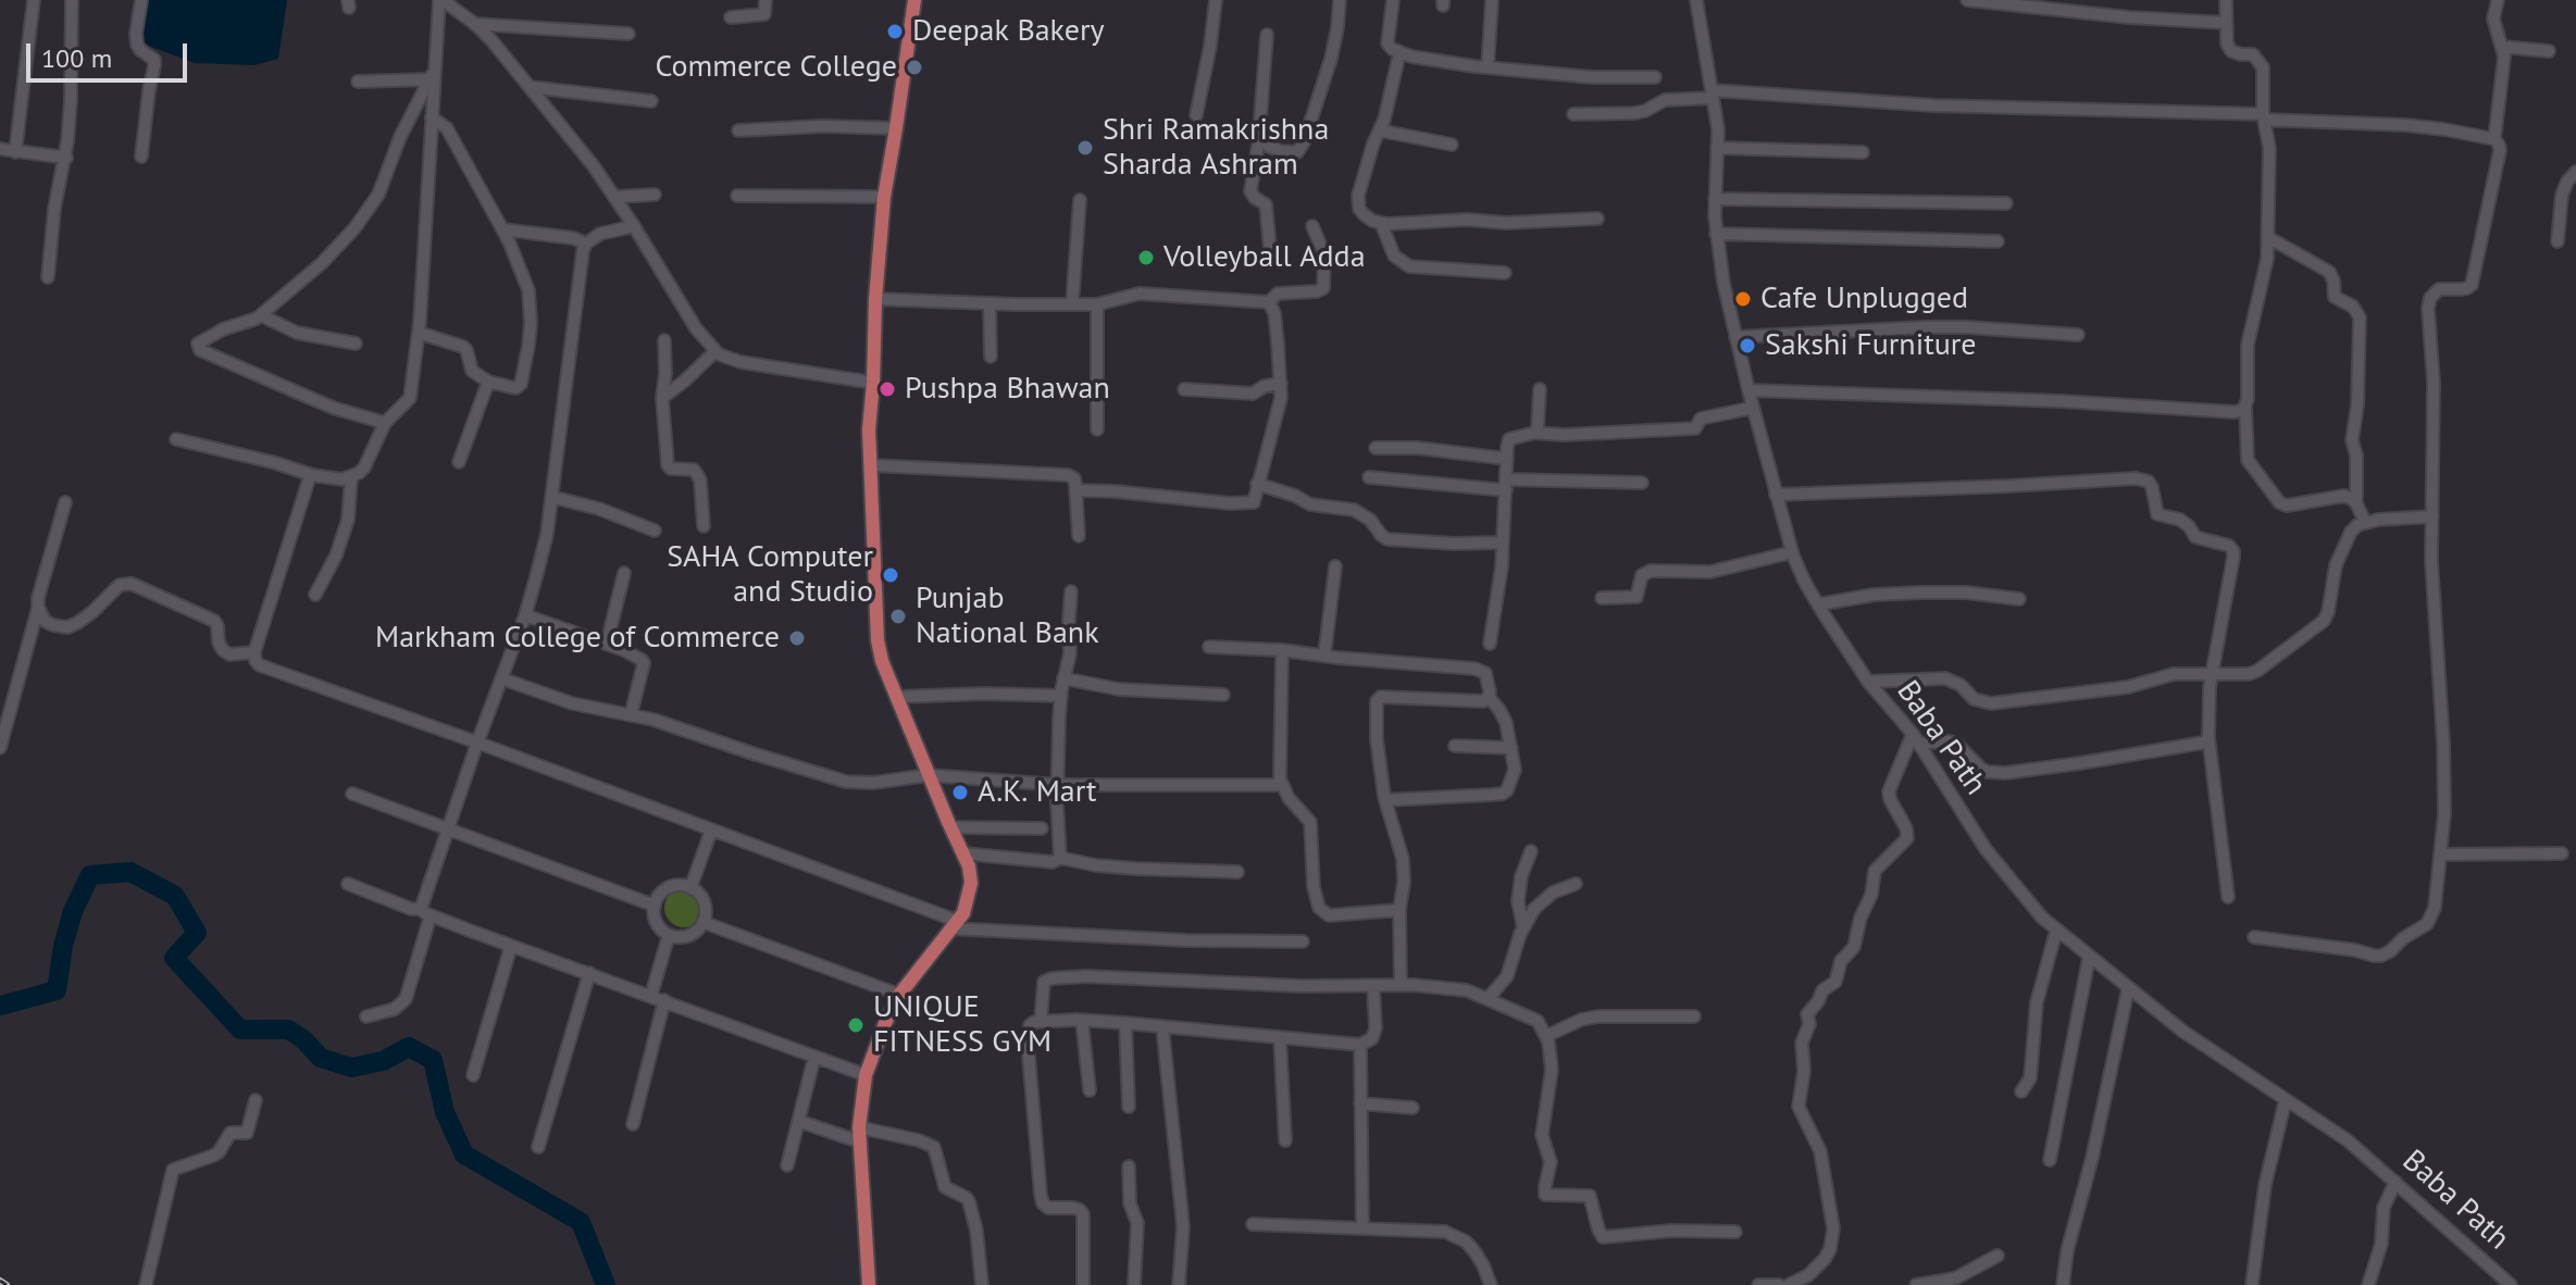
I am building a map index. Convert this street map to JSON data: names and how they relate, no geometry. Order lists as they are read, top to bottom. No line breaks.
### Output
{"streets":{"street":["Baba Path"]},"places":["Deepak Bakery","Commerce College","Shri Ramakrishna Sharda Ashram","Volleyball Adda","Cafe Unplugged","Sakshi Furniture","Pushpa Bhawan","SAHA Computer and Studio","Punjab National Bank","Markham College of Commerce","A.K. Mart","UNIQUE FITNESS GYM"],"scale_bar":"100 m"}
